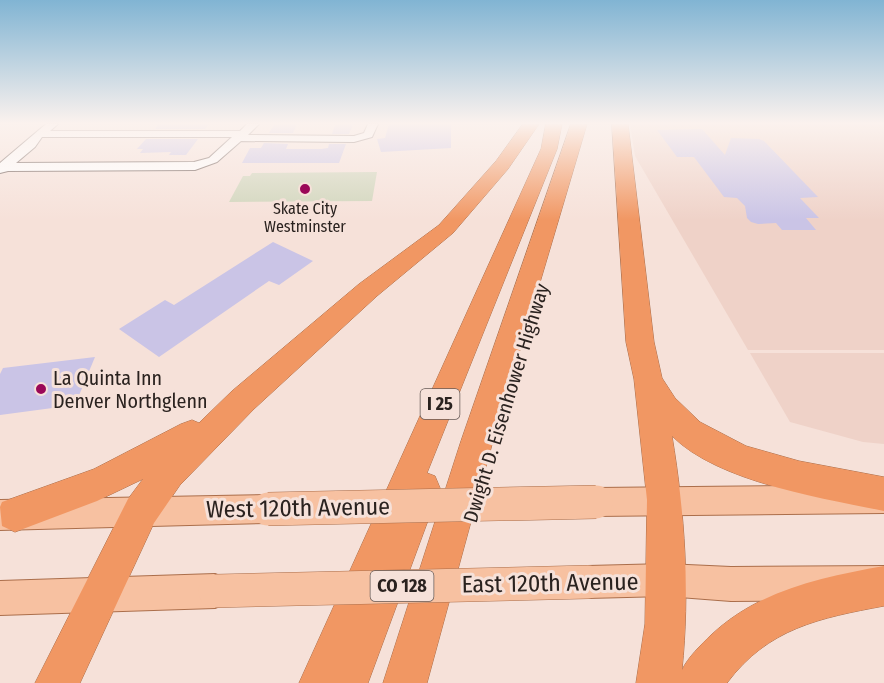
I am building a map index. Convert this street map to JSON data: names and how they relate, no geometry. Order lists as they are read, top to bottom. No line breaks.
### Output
{"streets":{"highway":["Dwight D. Eisenhower Highway","I 25"],"main road":["West 120th Avenue","East 120th Avenue","CO 128"]},"crossings":[["East 120th Avenue","CO 128"]],"places":["Skate City Westminster","La Quinta Inn Denver Northglenn"]}
